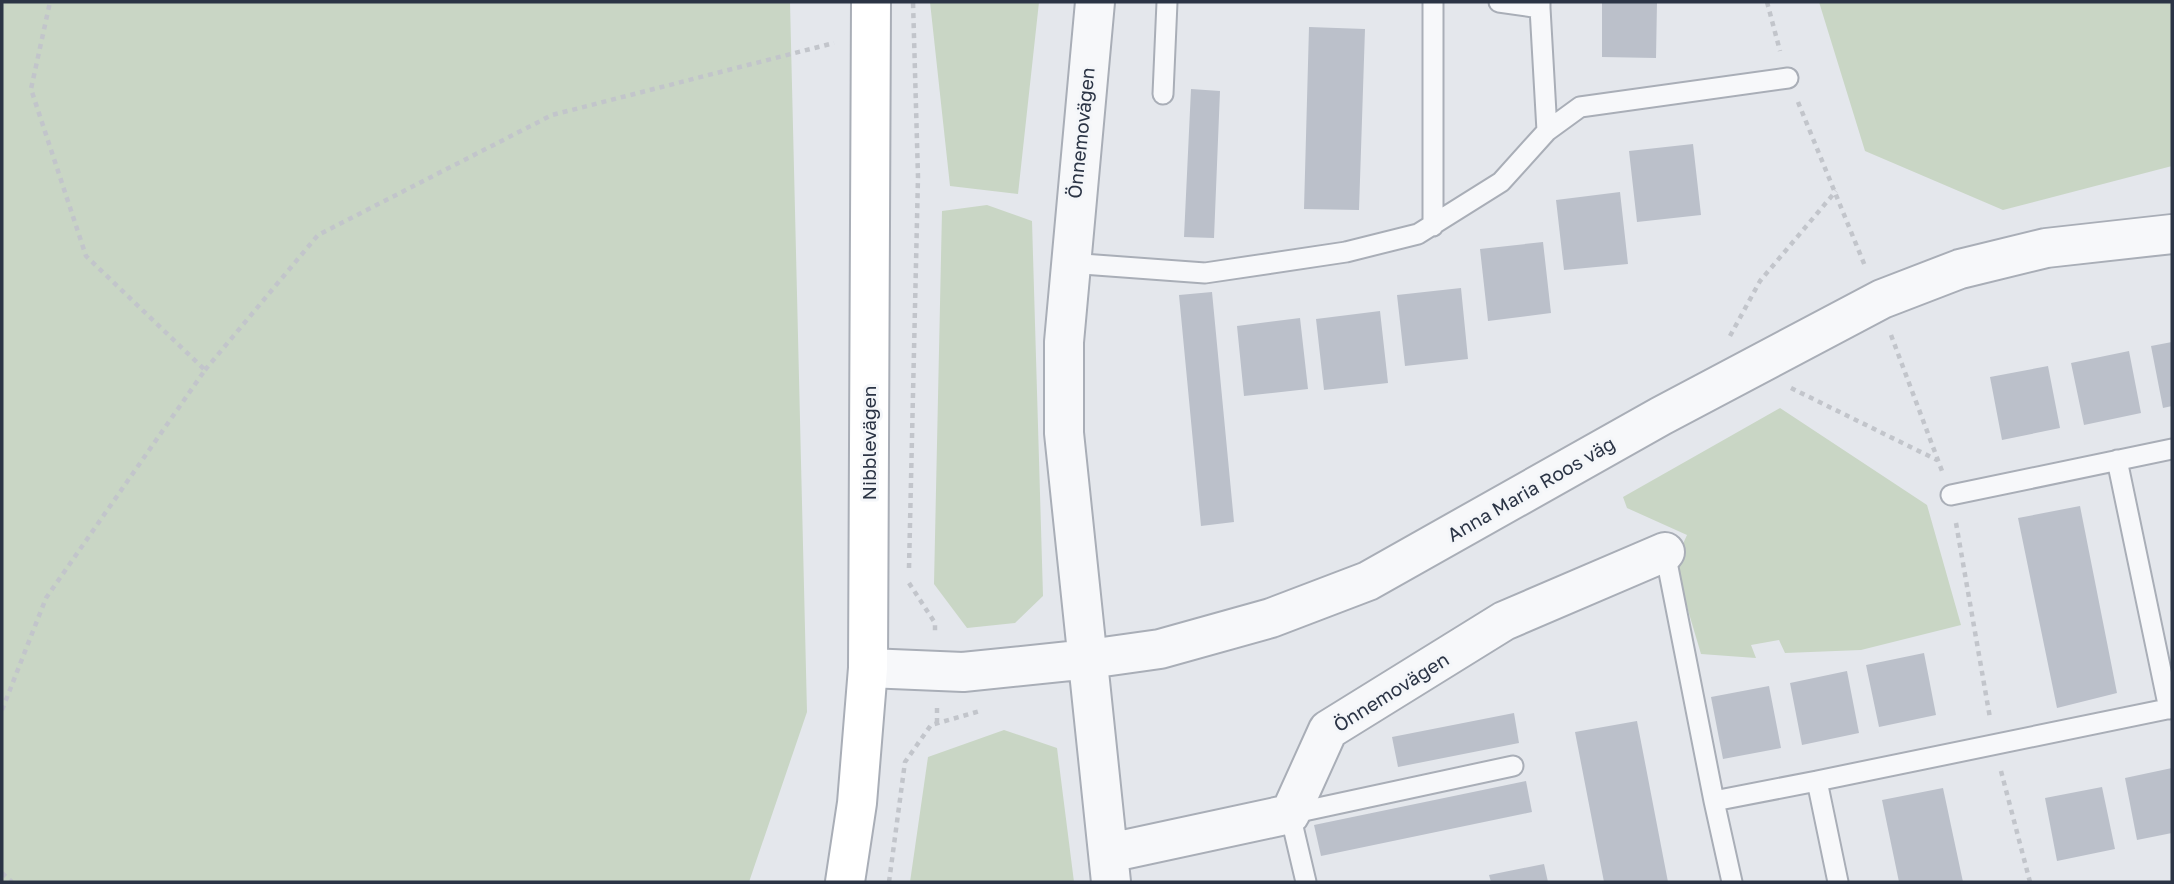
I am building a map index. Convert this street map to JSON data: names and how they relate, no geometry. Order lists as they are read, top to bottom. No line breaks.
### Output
{"streets":{"street":["Önnemovägen","Nibblevägen","Anna Maria Roos väg"]},"crossings":[["Önnemovägen","Anna Maria Roos väg"],["Nibblevägen","Anna Maria Roos väg"]]}
